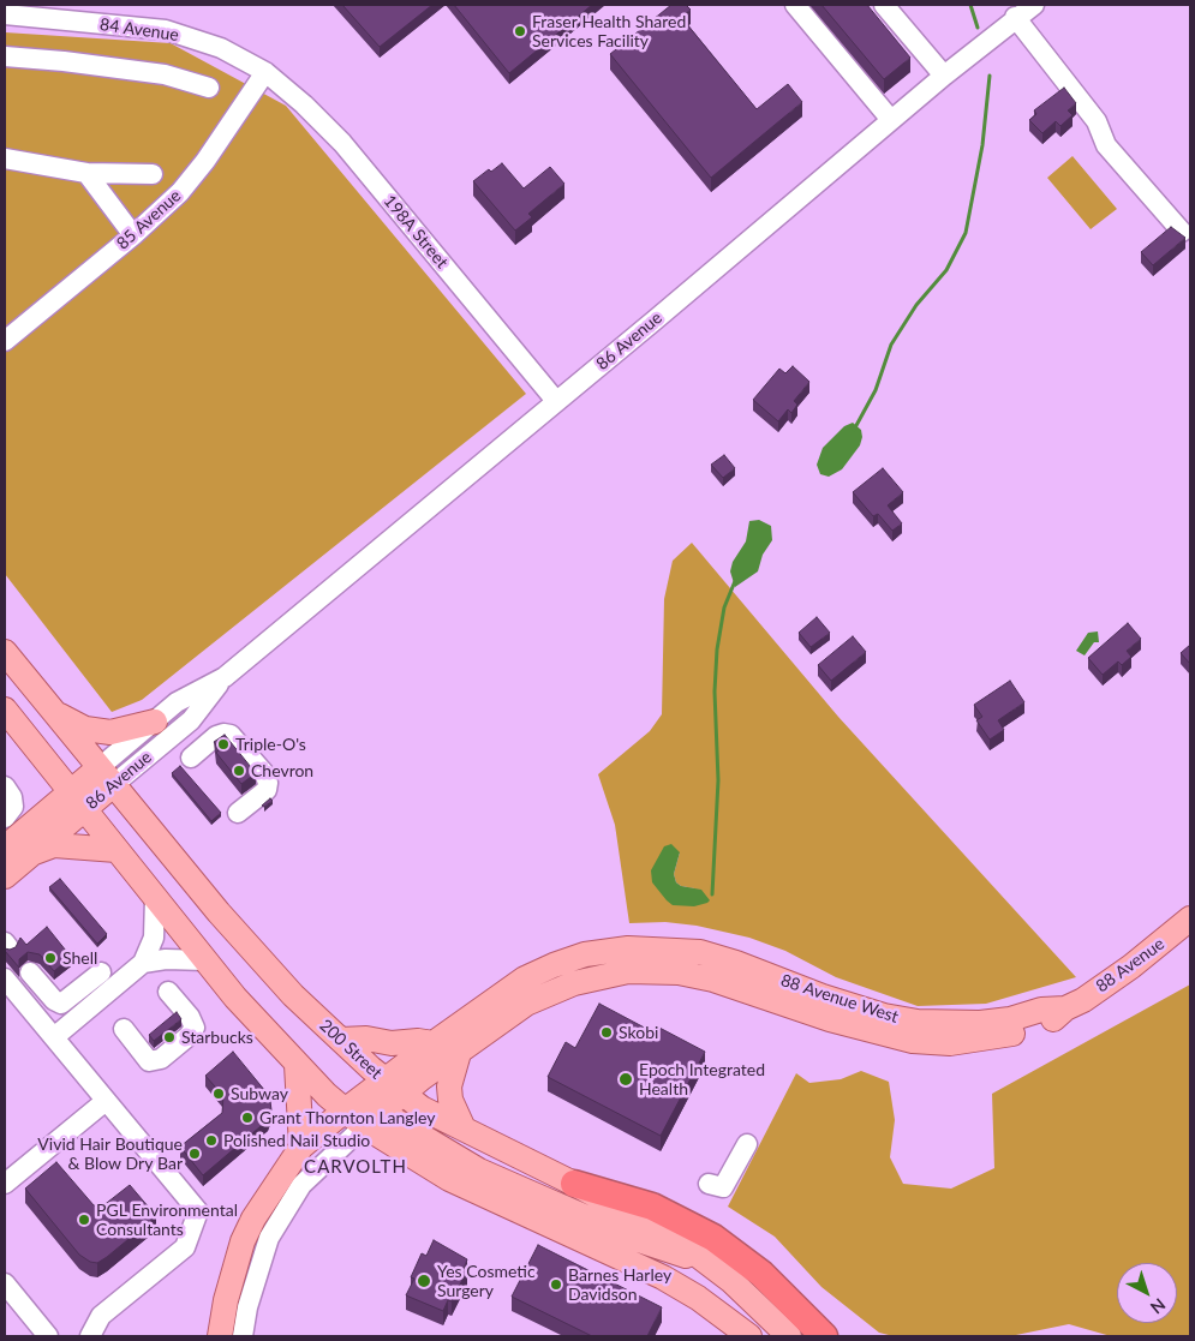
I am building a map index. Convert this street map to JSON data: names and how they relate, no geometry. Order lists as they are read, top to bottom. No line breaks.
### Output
{"streets":{"main road":["86 Avenue","88 Avenue","88 Avenue West","200 Street"],"street":["84 Avenue","85 Avenue","198A Street"]},"crossings":[["84 Avenue","85 Avenue"],["84 Avenue","198A Street"],["85 Avenue","198A Street"],["198A Street","86 Avenue"],["86 Avenue","200 Street"],["88 Avenue","88 Avenue West"],["88 Avenue West","200 Street"]],"districts":["CARVOLTH"],"places":["Fraser Health Shared Services Facility","Triple-O's","Chevron","Shell","Skobi","Starbucks","Epoch Integrated Health","Subway","Grant Thornton Langley","Polished Nail Studio","Vivid Hair Boutique & Blow Dry Bar","PGL Environmental Consultants","Yes Cosmetic Surgery","Barnes Harley Davidson"],"north":"bottom right"}
